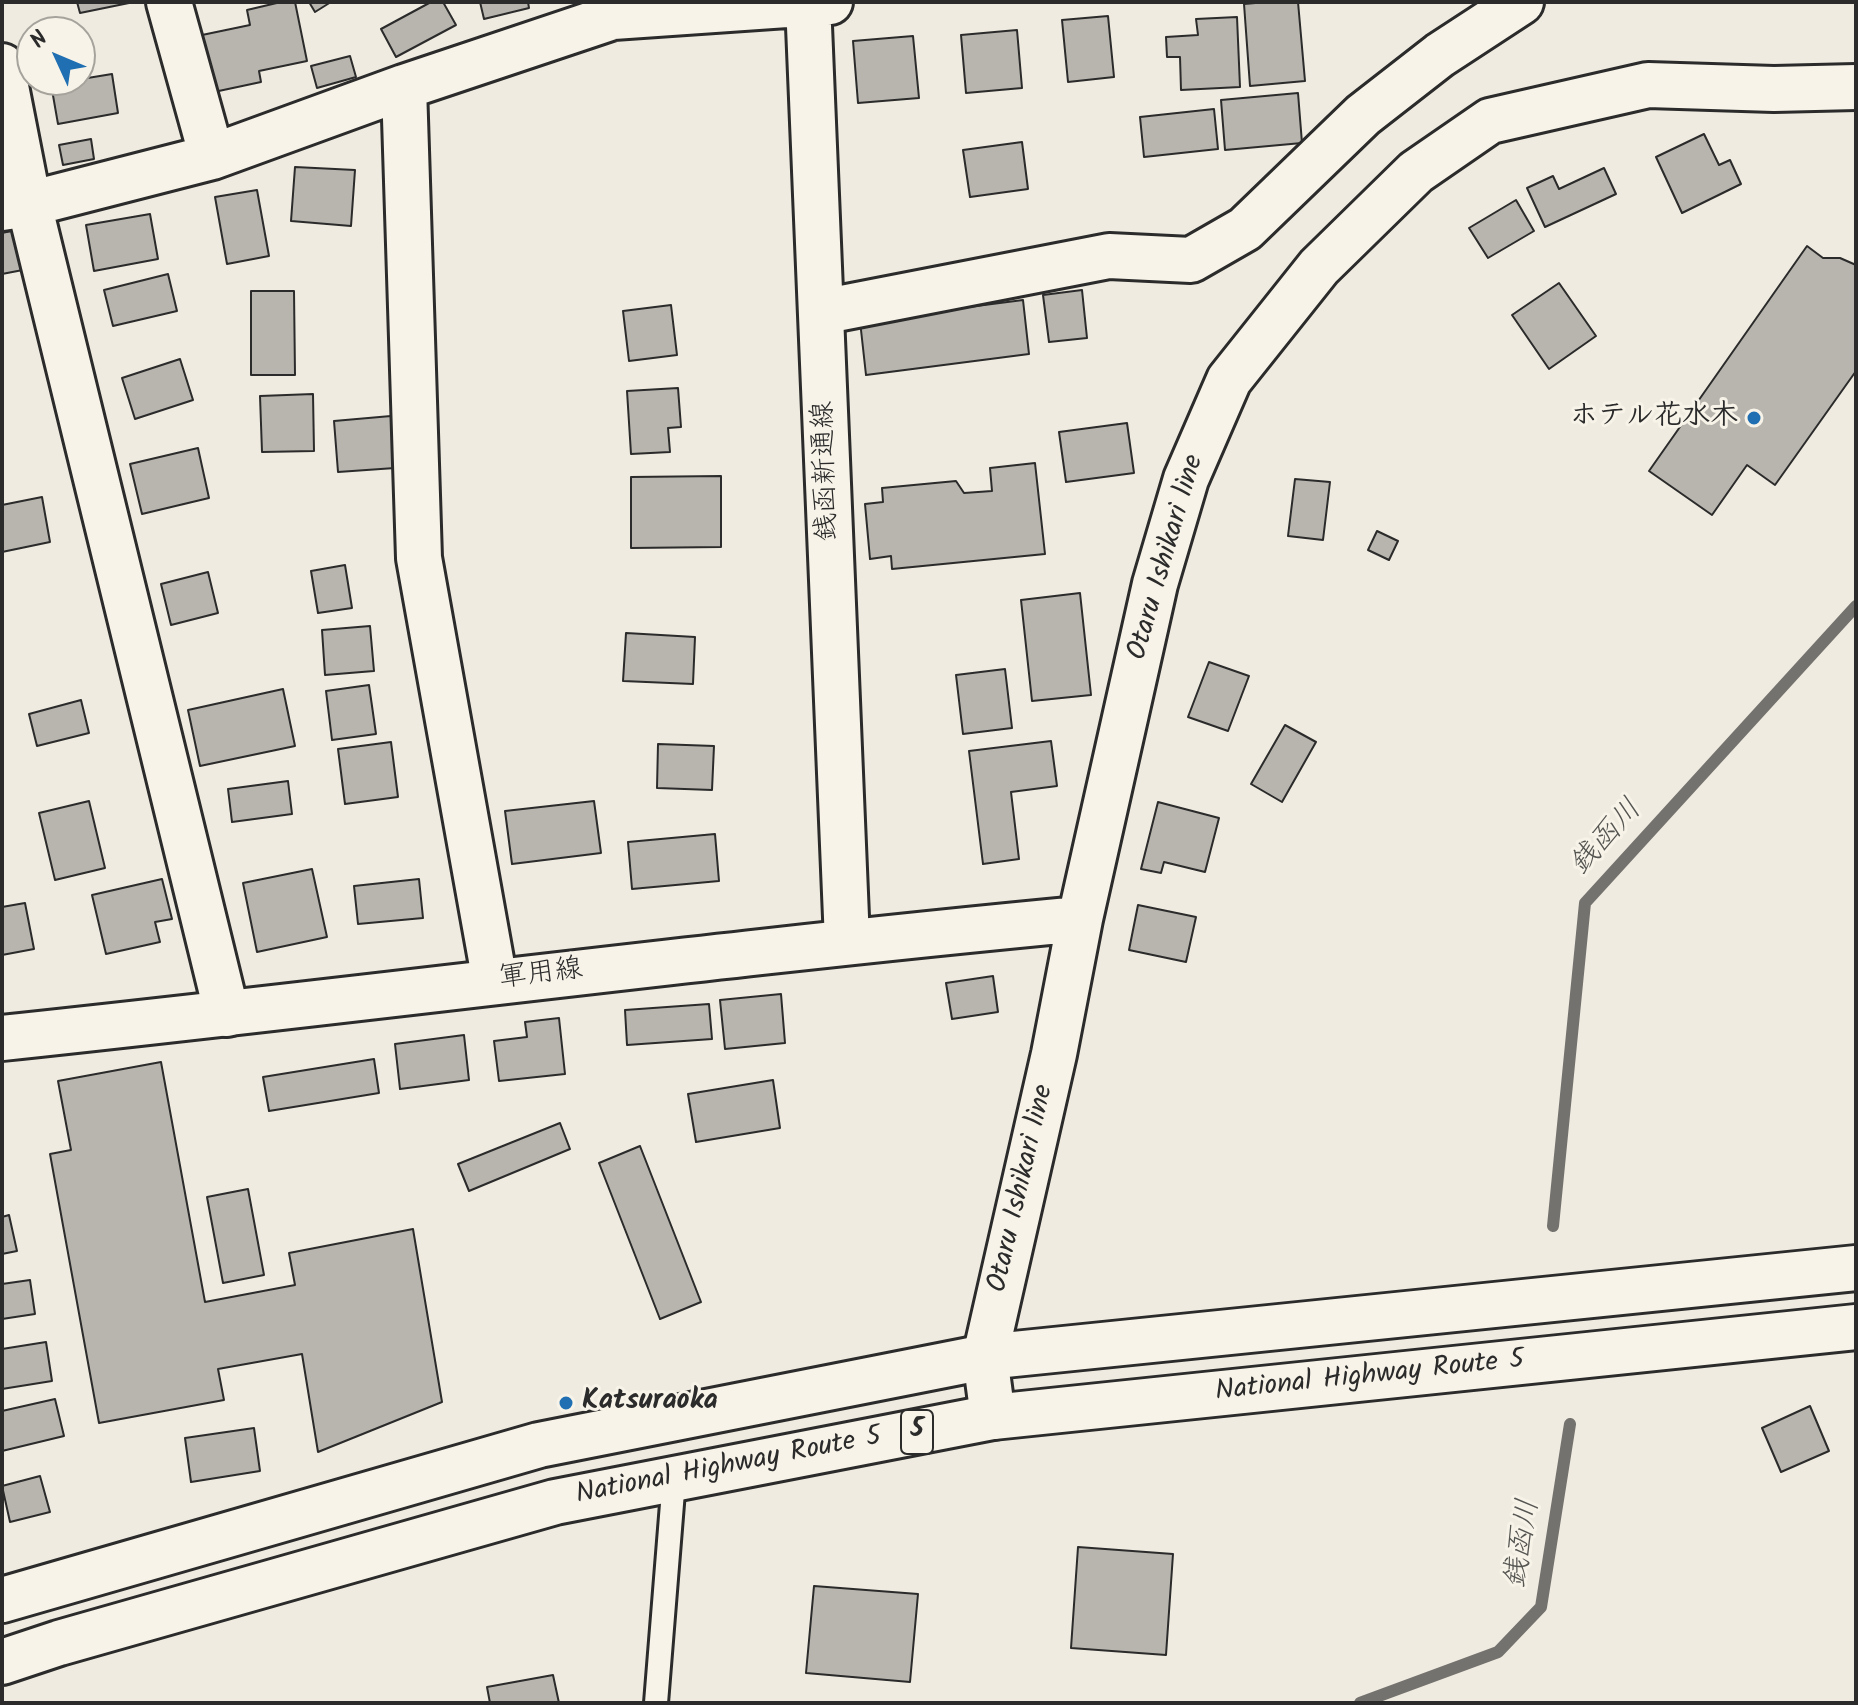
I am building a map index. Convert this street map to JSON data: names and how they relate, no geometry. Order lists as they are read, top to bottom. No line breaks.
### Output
{"streets":{"main road":["銭函新通線","Otaru Ishikari line","軍用線","National Highway Route 5","5"]},"crossings":[["銭函新通線","軍用線"],["Otaru Ishikari line","軍用線"],["Otaru Ishikari line","National Highway Route 5"]],"water":["銭函川"],"places":["ホテル花水木","Katsuraoka"],"north":"top left"}
